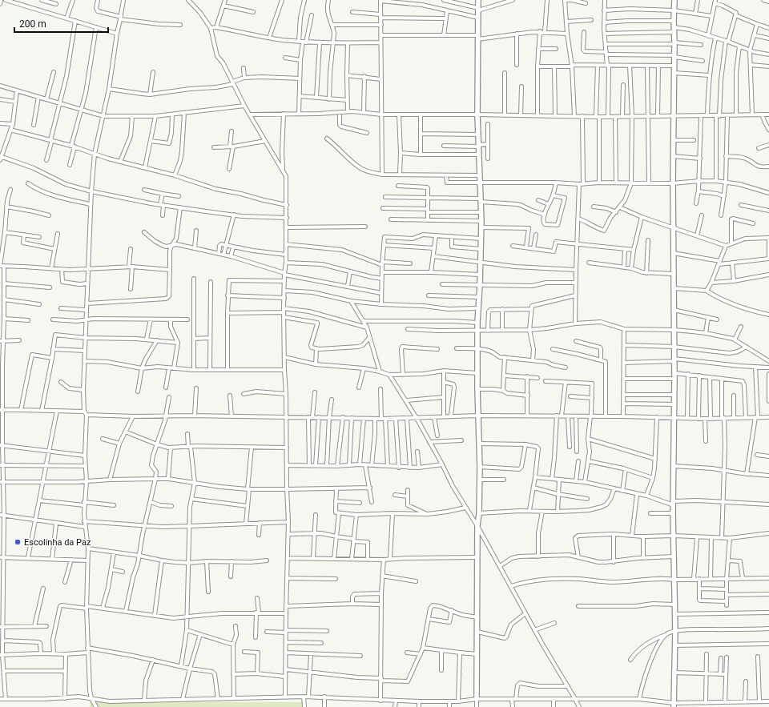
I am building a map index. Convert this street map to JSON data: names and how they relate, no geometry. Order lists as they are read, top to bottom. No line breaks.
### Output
{"places":["Escolinha da Paz"],"scale_bar":"200 m"}
